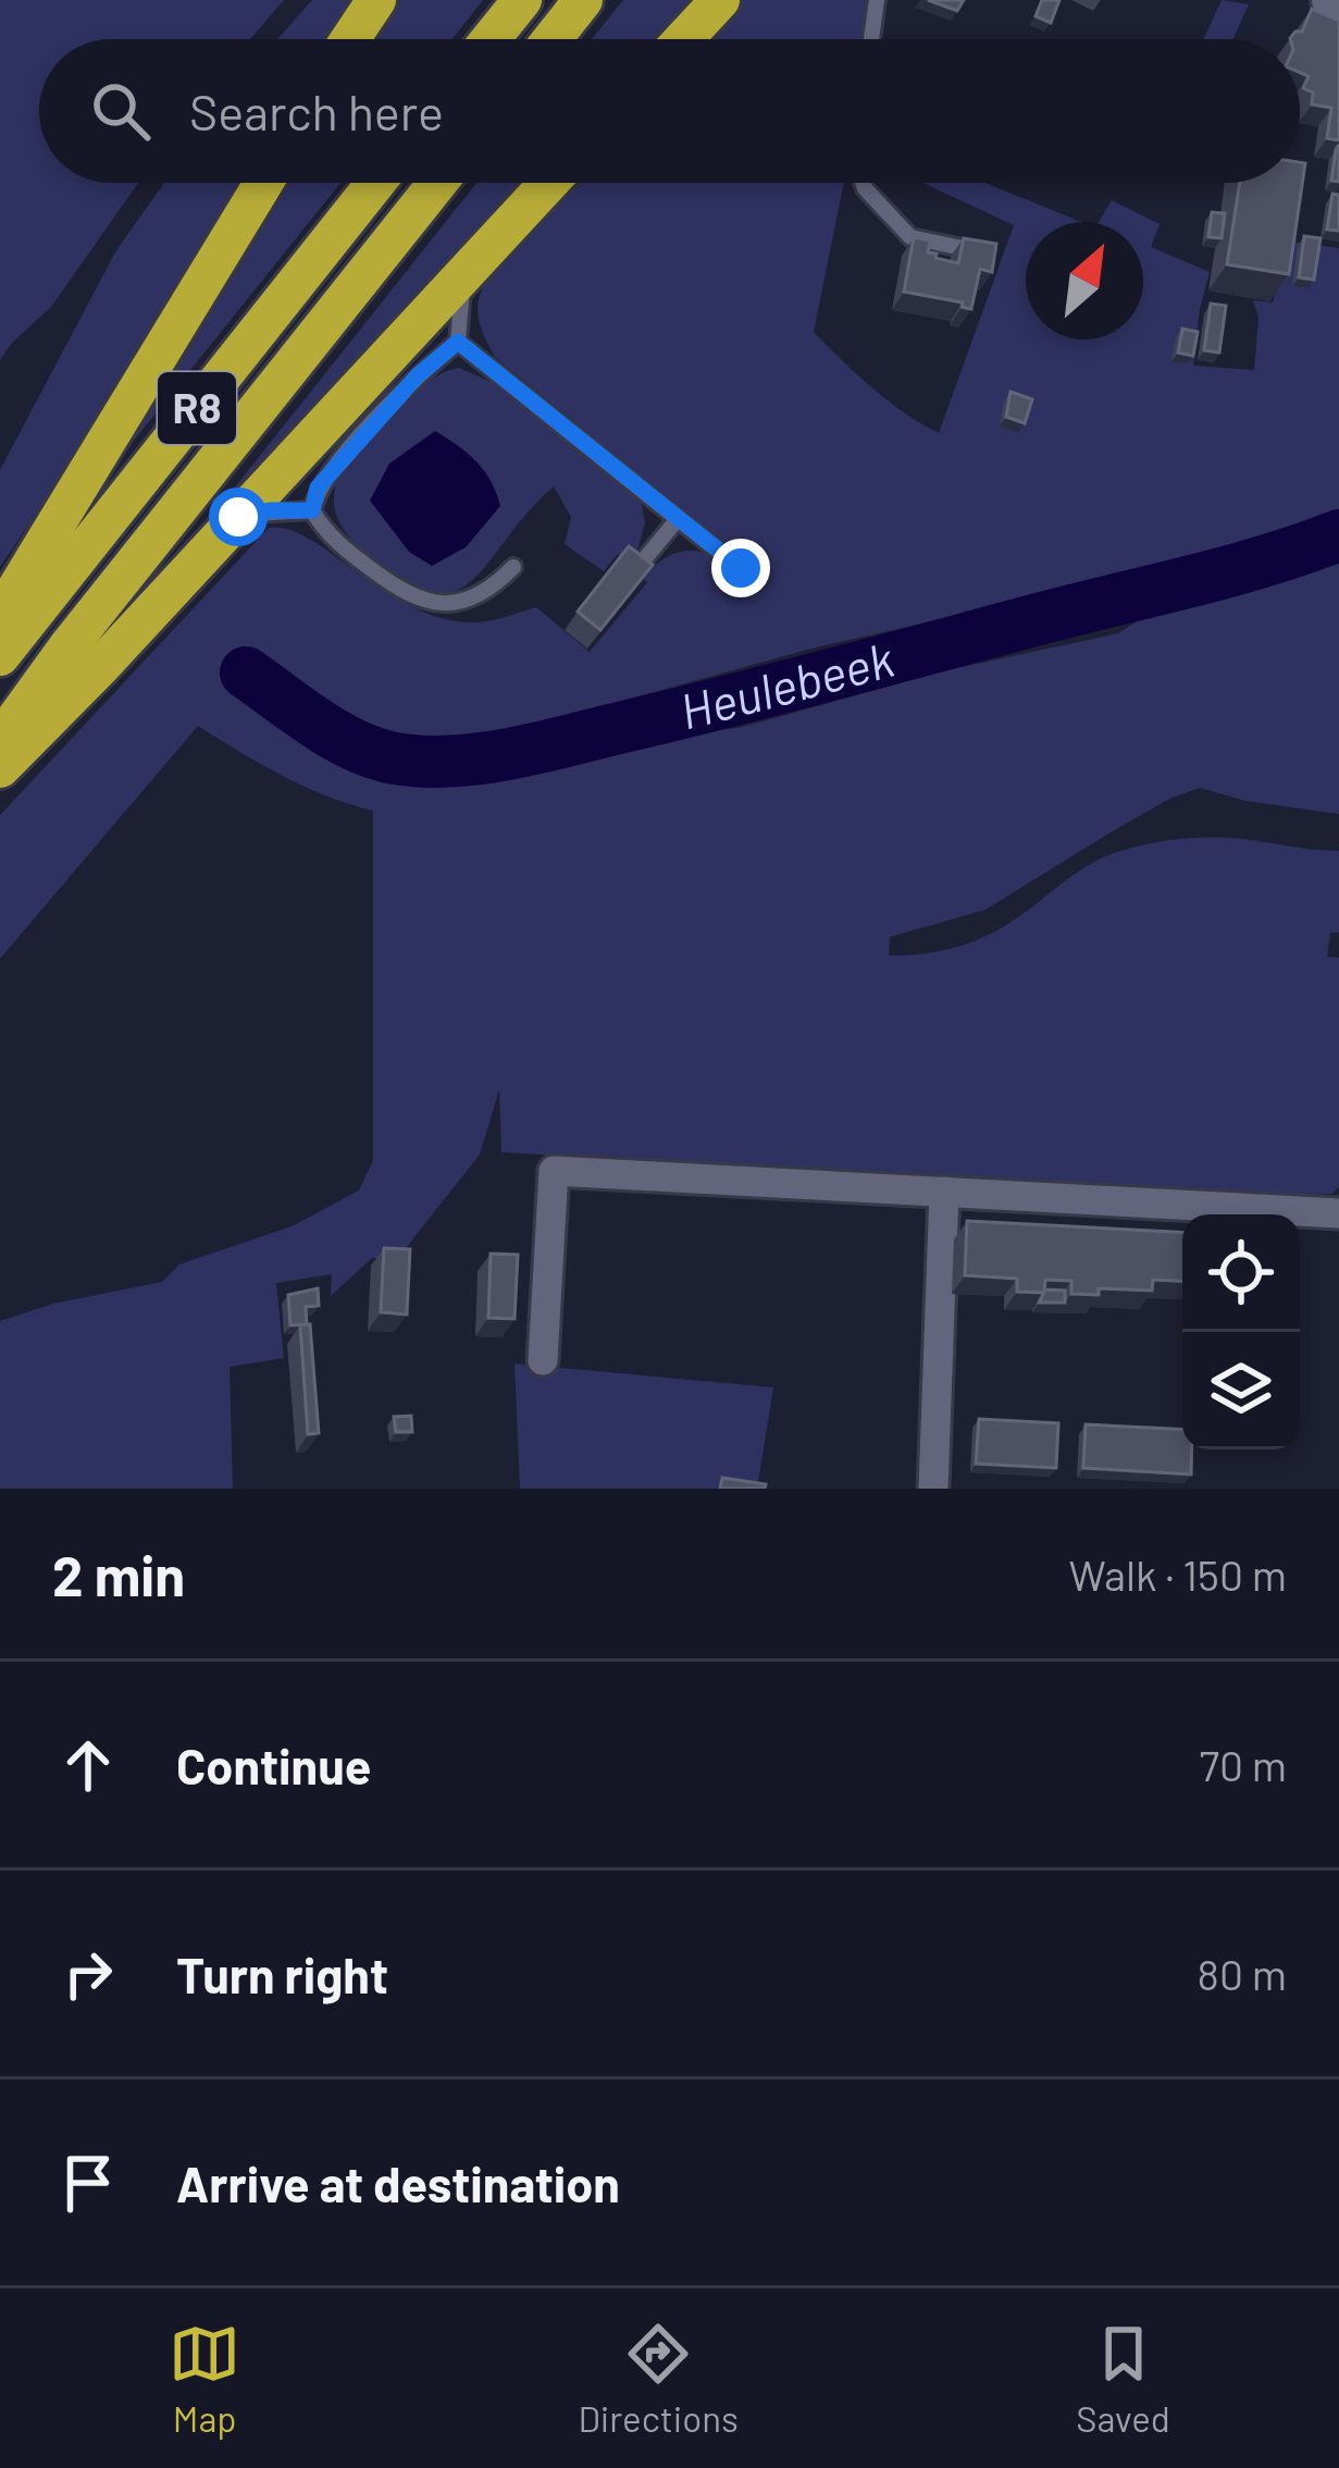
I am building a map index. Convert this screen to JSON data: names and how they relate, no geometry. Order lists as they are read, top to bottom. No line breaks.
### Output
{"streets":{"highway":["R8"]},"water":["Heulebeek"],"north":"top right","page":{"search":"Search here","heading":["2 min","Walk · 150 m"],"list":[["Continue","70 m"],["Turn right","80 m"],"Arrive at destination"],"nav":["Map","Directions","Saved"]}}
